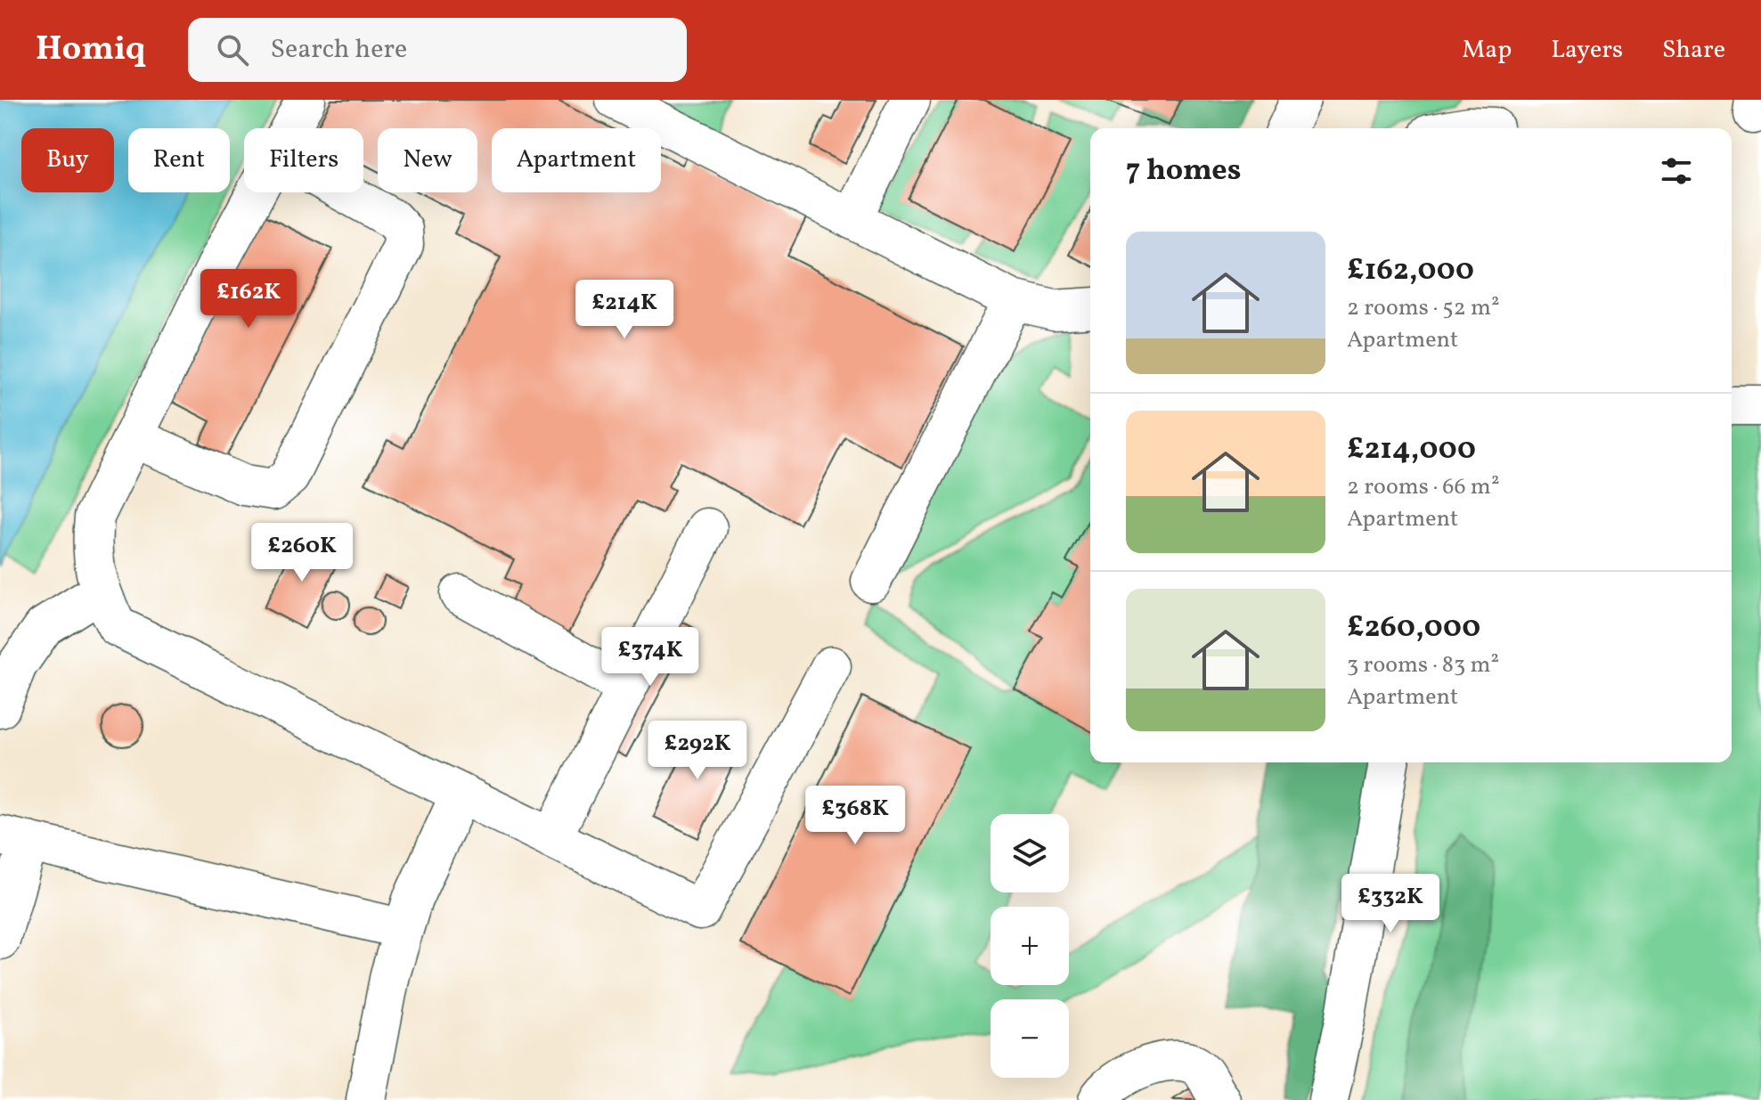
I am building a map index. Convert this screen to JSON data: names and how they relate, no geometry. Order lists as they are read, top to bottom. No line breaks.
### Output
{"page":{"header":"Homiq","search":"Search here","nav":["Map","Layers","Share"],"chip":["Buy","Rent","Filters","New","Apartment"],"heading":"7 homes","list":[{"name":"£162,000","note":"2 rooms · 52 m² · Apartment"},{"name":"£214,000","note":"2 rooms · 66 m² · Apartment"},{"name":"£260,000","note":"3 rooms · 83 m² · Apartment"}],"price":["£162K","£214K","£260K","£374K","£292K","£368K","£332K"],"map_buttons":["+","−"]}}
